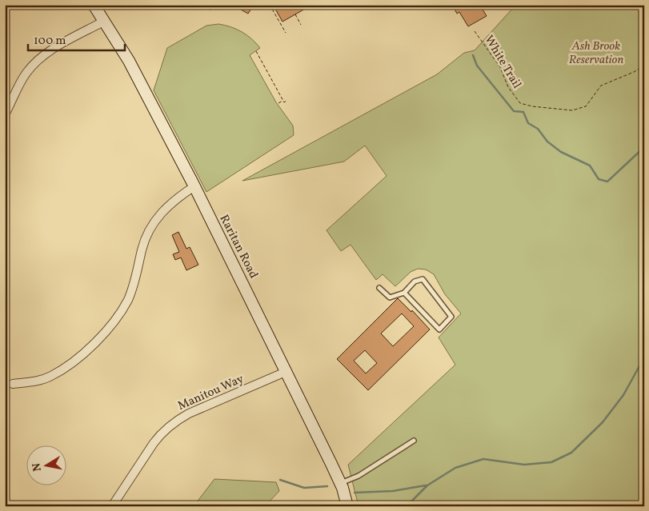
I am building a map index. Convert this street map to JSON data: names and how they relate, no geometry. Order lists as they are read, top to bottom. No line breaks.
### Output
{"streets":{"street":["Raritan Road","Manitou Way"],"path":["White Trail"]},"crossings":[["Raritan Road","Manitou Way"]],"parks":["Ash Brook Reservation"],"scale_bar":"100 m","north":"left"}
